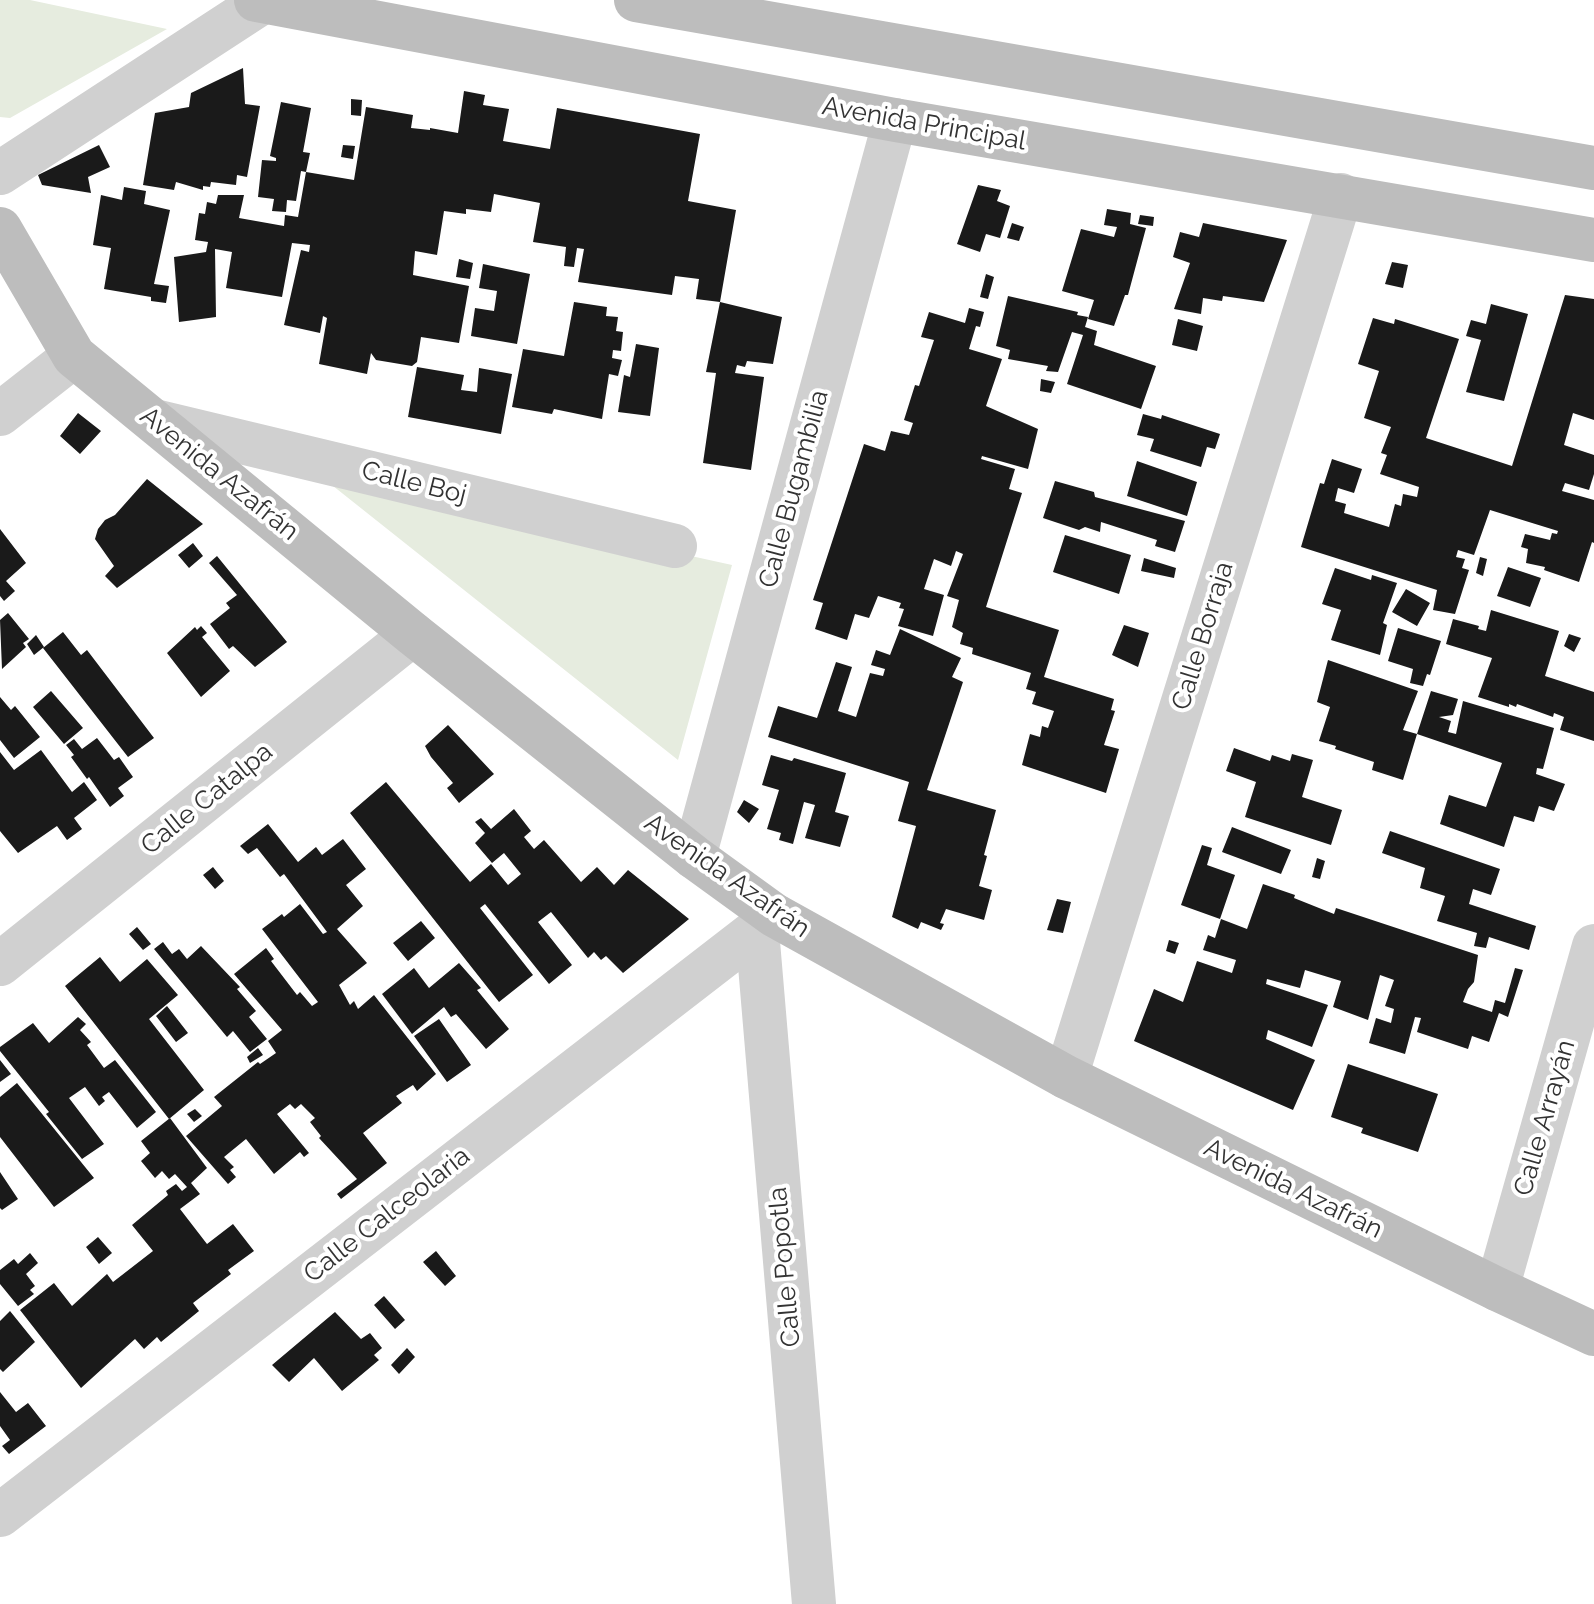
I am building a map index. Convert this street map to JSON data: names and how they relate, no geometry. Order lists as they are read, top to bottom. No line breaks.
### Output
{"streets":{"street":["Avenida Principal","Avenida Azafrán","Calle Boj","Calle Bugambilia","Calle Borraja","Calle Catalpa","Calle Arrayán","Calle Calceolaria","Calle Popotla"]},"crossings":[["Avenida Principal","Calle Bugambilia"],["Avenida Principal","Calle Borraja"],["Avenida Azafrán","Calle Boj"],["Avenida Azafrán","Calle Bugambilia"],["Avenida Azafrán","Calle Borraja"],["Avenida Azafrán","Calle Catalpa"],["Avenida Azafrán","Calle Arrayán"],["Avenida Azafrán","Calle Calceolaria"],["Avenida Azafrán","Calle Popotla"],["Calle Calceolaria","Calle Popotla"]]}
